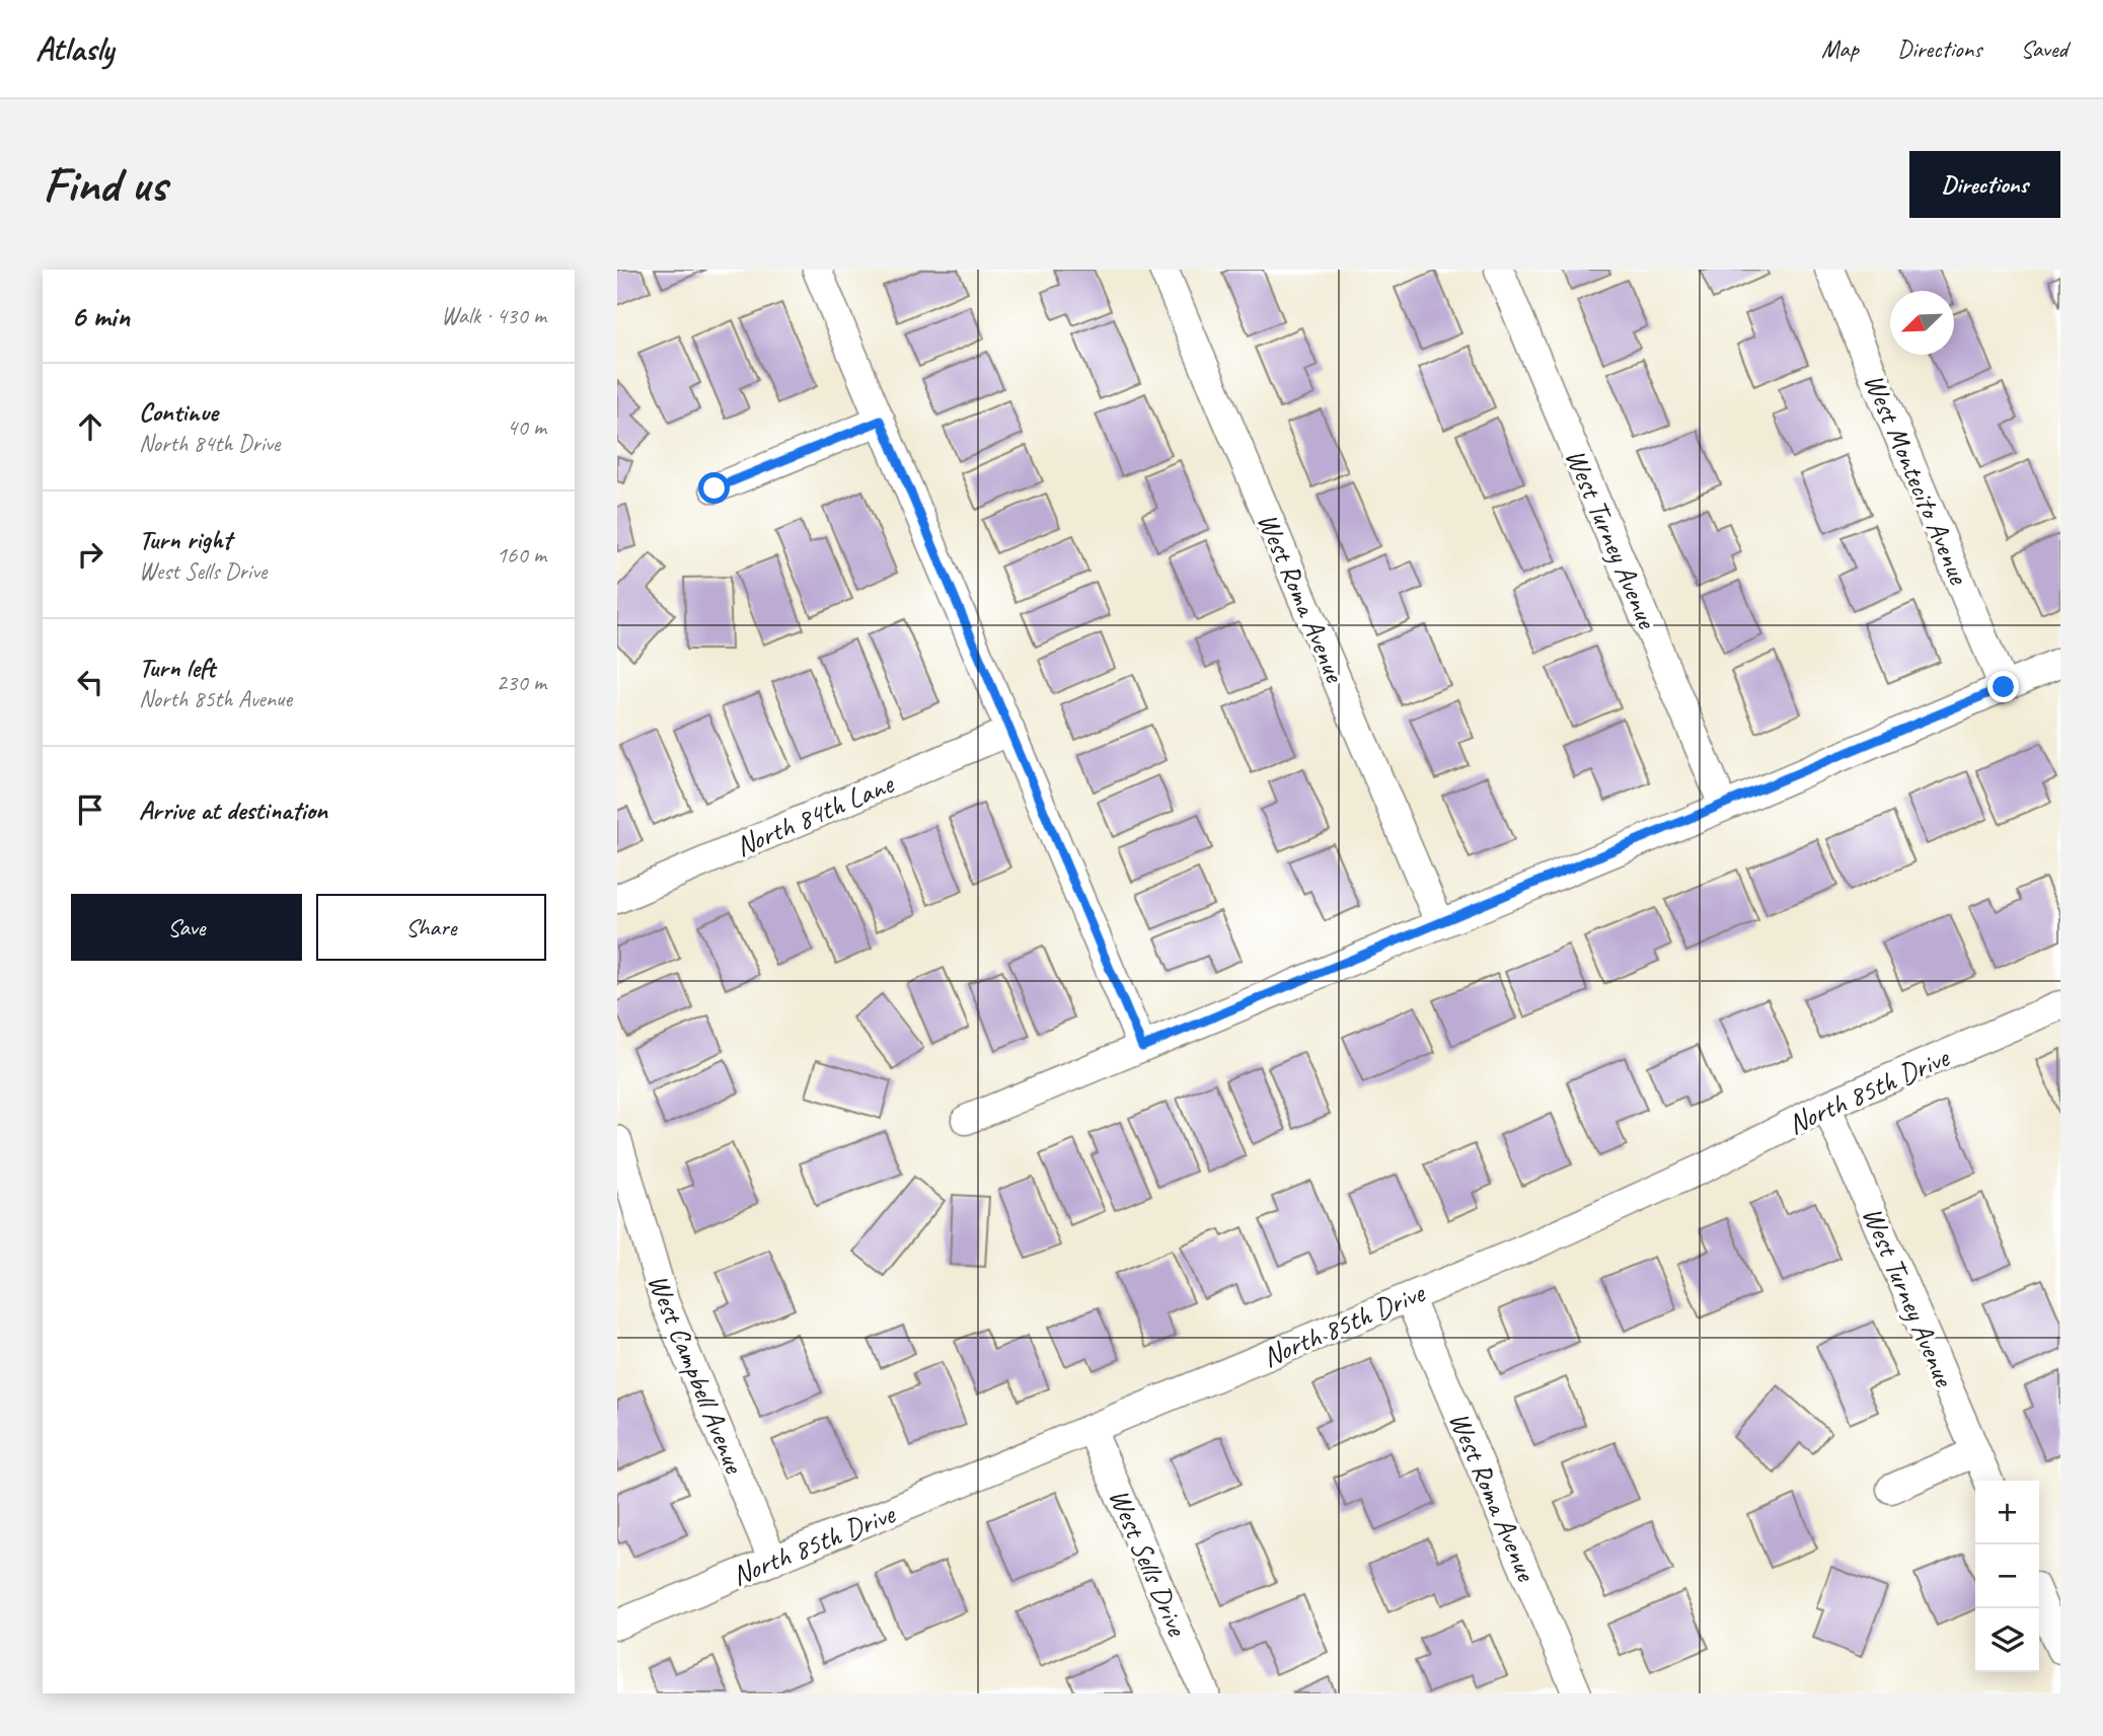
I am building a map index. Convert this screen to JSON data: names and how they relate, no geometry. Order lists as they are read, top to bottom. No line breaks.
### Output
{"streets":{"street":["West Montecito Avenue","West Turney Avenue","West Roma Avenue","North 84th Lane","North 85th Drive","West Campbell Avenue","West Sells Drive"]},"crossings":[["West Turney Avenue","North 85th Drive"],["West Roma Avenue","North 85th Drive"],["North 85th Drive","West Campbell Avenue"],["North 85th Drive","West Sells Drive"]],"north":"bottom left","page":{"header":"Atlasly","nav":["Map","Directions","Saved"],"buttons":["Directions",["Save","Share"]],"title":"Find us","heading":["6 min","Walk · 430 m"],"list":[["Continue","North 84th Drive","40 m"],["Turn right","West Sells Drive","160 m"],["Turn left","North 85th Avenue","230 m"],"Arrive at destination"],"map_buttons":["+","−"]}}
